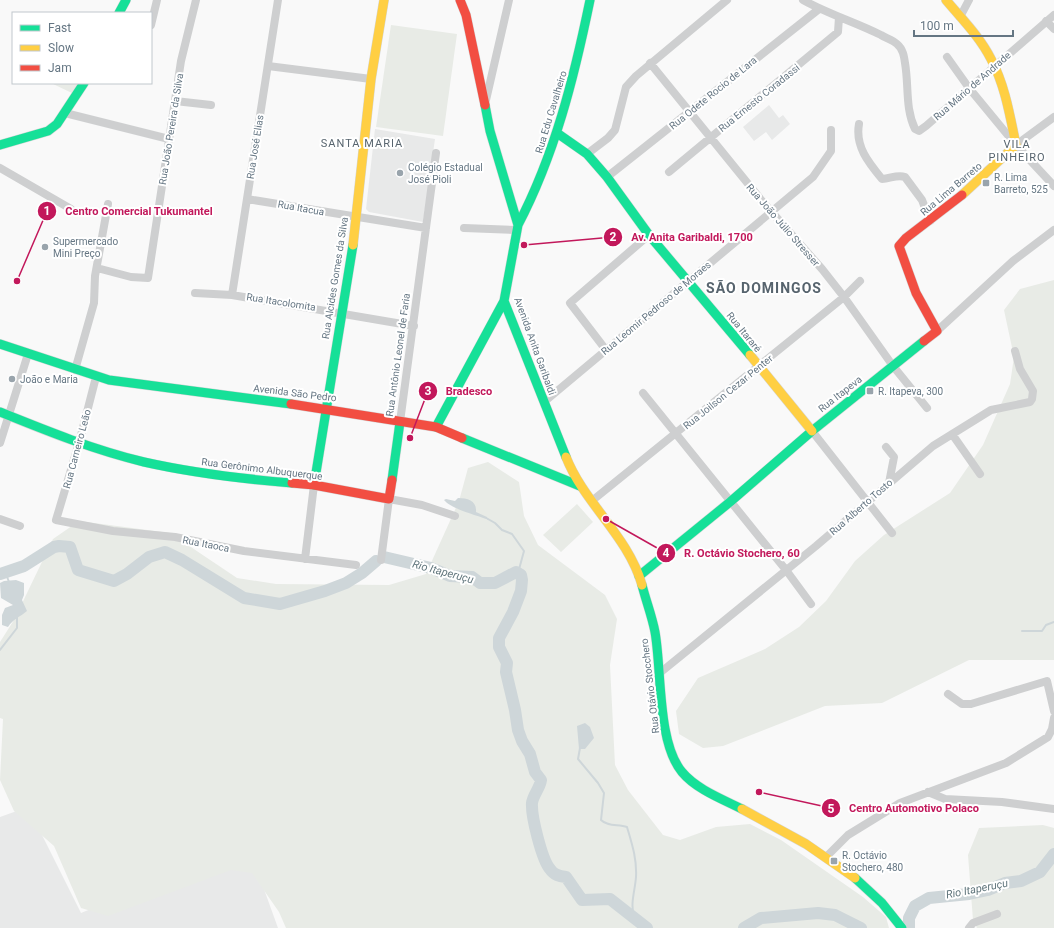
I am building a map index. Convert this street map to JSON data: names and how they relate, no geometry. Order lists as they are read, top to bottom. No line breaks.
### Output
{"streets":{"street":["Rua Mário de Andrade","Rua Odete Rocio de Lara","Rua Ernesto Coradassi","Rua Edu Cavalheiro","Rua João Pereira da Silva","Rua José Elias","Rua Lima Barreto","Rua Itacua","Rua João Júlio Stresser","Rua Alcides Gomes da Silva","Rua Itacolomita","Rua Leomir Pedroso de Moraes","Rua Itararé","Avenida Anita Garibaldi","Rua Antônio Leonel de Faria","Rua Joilson Cezar Penter","Avenida São Pedro","Rua Itapeva","Rua Carneiro Leão","Rua Gerônimo Albuquerque","Rua Alberto Tosto","Rua Itaoca","Rua Otávio Stocchero"]},"crossings":[["Rua Mário de Andrade","Rua Ernesto Coradassi"],["Rua Odete Rocio de Lara","Rua João Júlio Stresser"],["Rua Odete Rocio de Lara","Rua Itararé"],["Rua Ernesto Coradassi","Rua João Júlio Stresser"],["Rua Edu Cavalheiro","Rua Itararé"],["Rua Edu Cavalheiro","Avenida Anita Garibaldi"],["Rua José Elias","Rua Itacua"],["Rua José Elias","Rua Itacolomita"],["Rua Lima Barreto","Rua Itapeva"],["Rua Itacua","Rua Alcides Gomes da Silva"],["Rua Itacua","Rua Antônio Leonel de Faria"],["Rua João Júlio Stresser","Rua Leomir Pedroso de Moraes"],["Rua João Júlio Stresser","Rua Joilson Cezar Penter"],["Rua João Júlio Stresser","Rua Itapeva"],["Rua Alcides Gomes da Silva","Rua Itacolomita"],["Rua Alcides Gomes da Silva","Avenida São Pedro"],["Rua Alcides Gomes da Silva","Rua Gerônimo Albuquerque"],["Rua Alcides Gomes da Silva","Rua Itaoca"],["Rua Itacolomita","Rua Antônio Leonel de Faria"],["Rua Leomir Pedroso de Moraes","Rua Itararé"],["Rua Leomir Pedroso de Moraes","Avenida Anita Garibaldi"],["Rua Itararé","Rua Joilson Cezar Penter"],["Rua Itararé","Rua Itapeva"],["Rua Itararé","Rua Alberto Tosto"],["Avenida Anita Garibaldi","Avenida São Pedro"],["Avenida Anita Garibaldi","Rua Otávio Stocchero"],["Rua Antônio Leonel de Faria","Avenida São Pedro"],["Rua Antônio Leonel de Faria","Rua Gerônimo Albuquerque"],["Rua Joilson Cezar Penter","Rua Otávio Stocchero"],["Avenida São Pedro","Rua Carneiro Leão"],["Avenida São Pedro","Rua Otávio Stocchero"],["Rua Itapeva","Rua Otávio Stocchero"],["Rua Carneiro Leão","Rua Gerônimo Albuquerque"],["Rua Carneiro Leão","Rua Itaoca"],["Rua Alberto Tosto","Rua Otávio Stocchero"]],"districts":["SANTA MARIA","VILA PINHEIRO","SÃO DOMINGOS"],"water":["Rio Itaperuçu"],"places":{"other":["Colégio Estadual José Pioli","Av. Anita Garibaldi, 1700","Supermercado Mini Preço","Centro Comercial Tukumantel","João e Maria","Bradesco","R. Octávio Stochero, 60","Centro Automotivo Polaco"],"transit":["R. Lima Barreto, 525","R. Itapeva, 300","R. Octávio Stochero, 480"]},"legend":["Fast","Slow","Jam"],"scale_bar":"100 m"}
